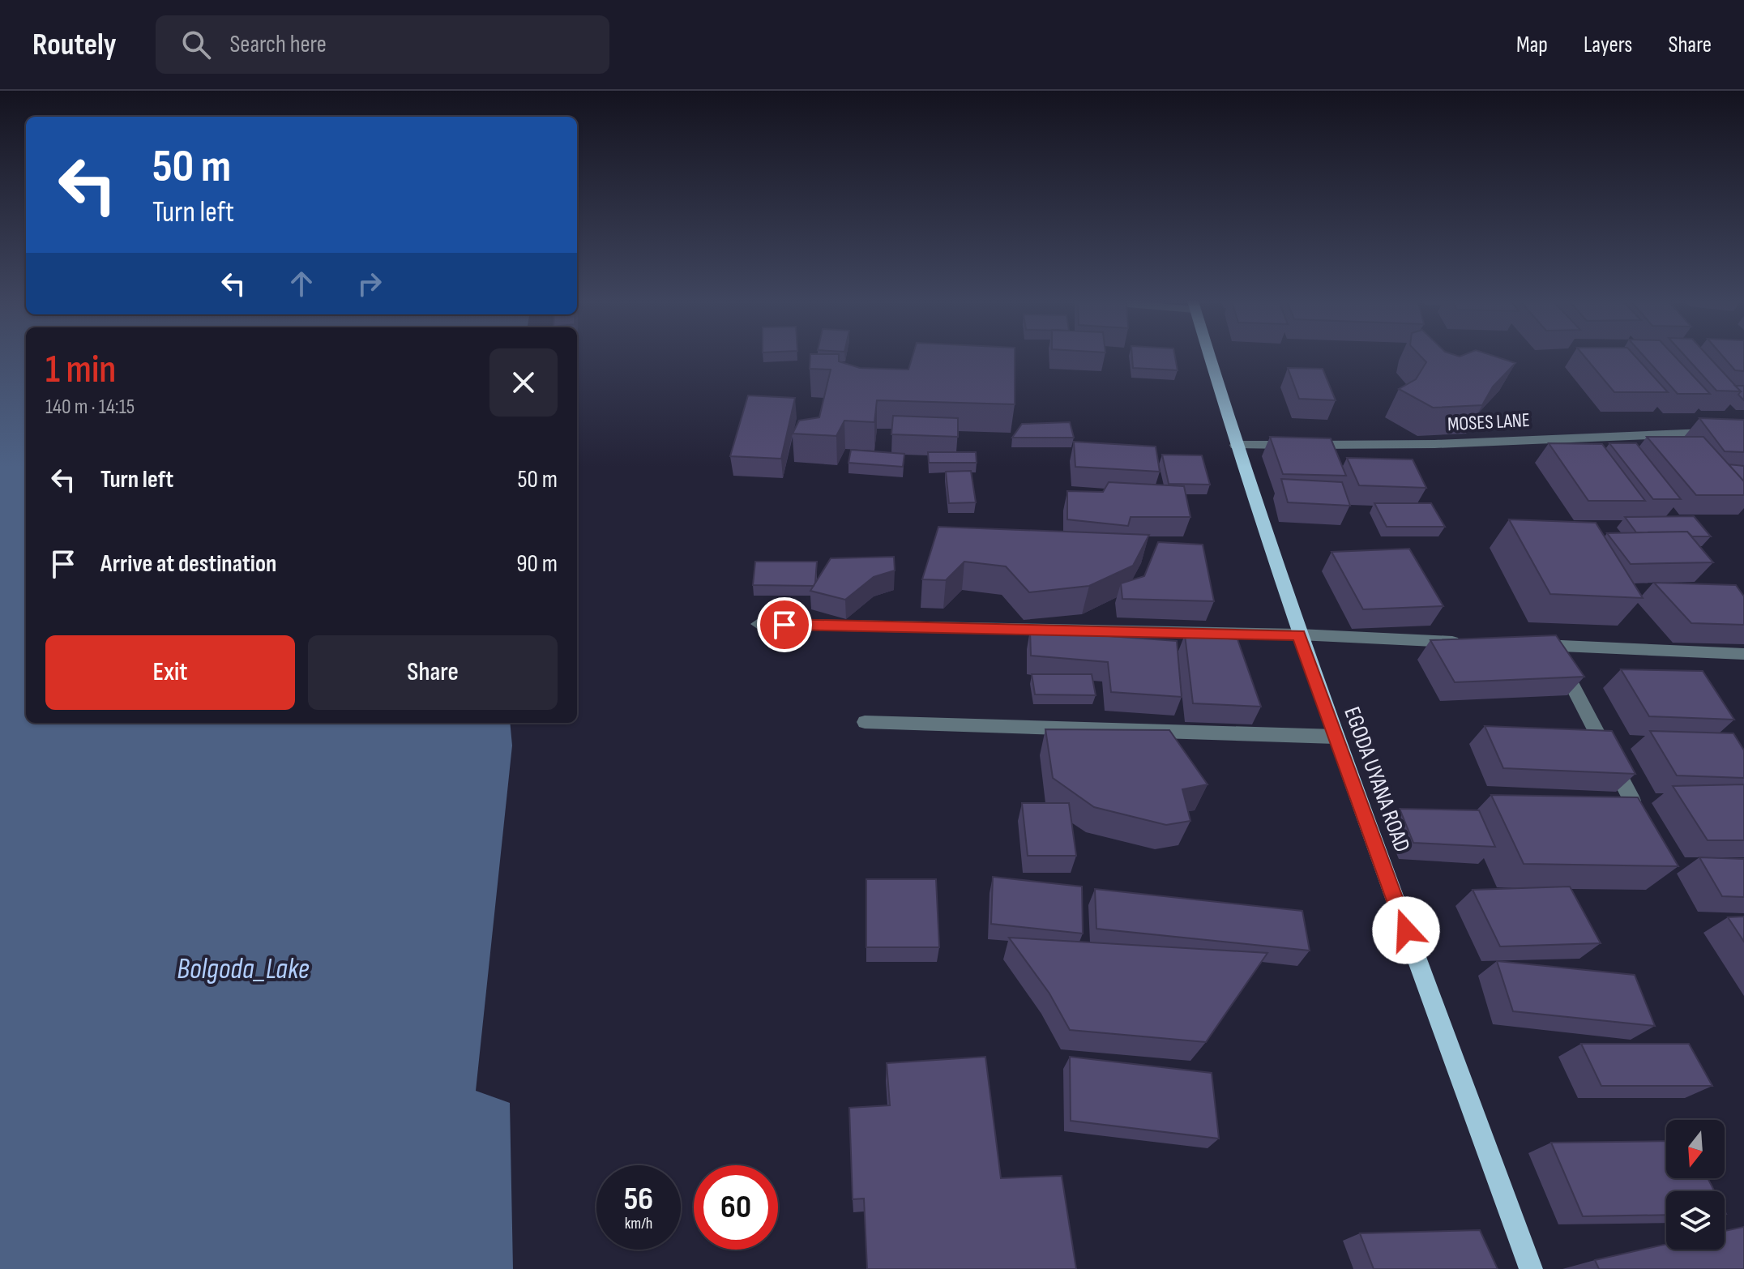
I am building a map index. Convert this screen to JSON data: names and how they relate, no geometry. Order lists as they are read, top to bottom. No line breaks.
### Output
{"streets":{"main road":["EGODA UYANA ROAD"],"street":["MOSES LANE"]},"crossings":[["MOSES LANE","EGODA UYANA ROAD"]],"water":["Bolgoda_Lake"],"north":"bottom","page":{"header":"Routely","search":"Search here","nav":["Map","Layers","Share"],"turn":["50 m","Turn left"],"heading":["1 min","140 m · 14:15"],"list":[{"name":"Turn left","value":"50 m"},{"name":"Arrive at destination","value":"90 m"}],"buttons":["Exit","Share"],"speed":"56 km/h","limit":"60"}}
